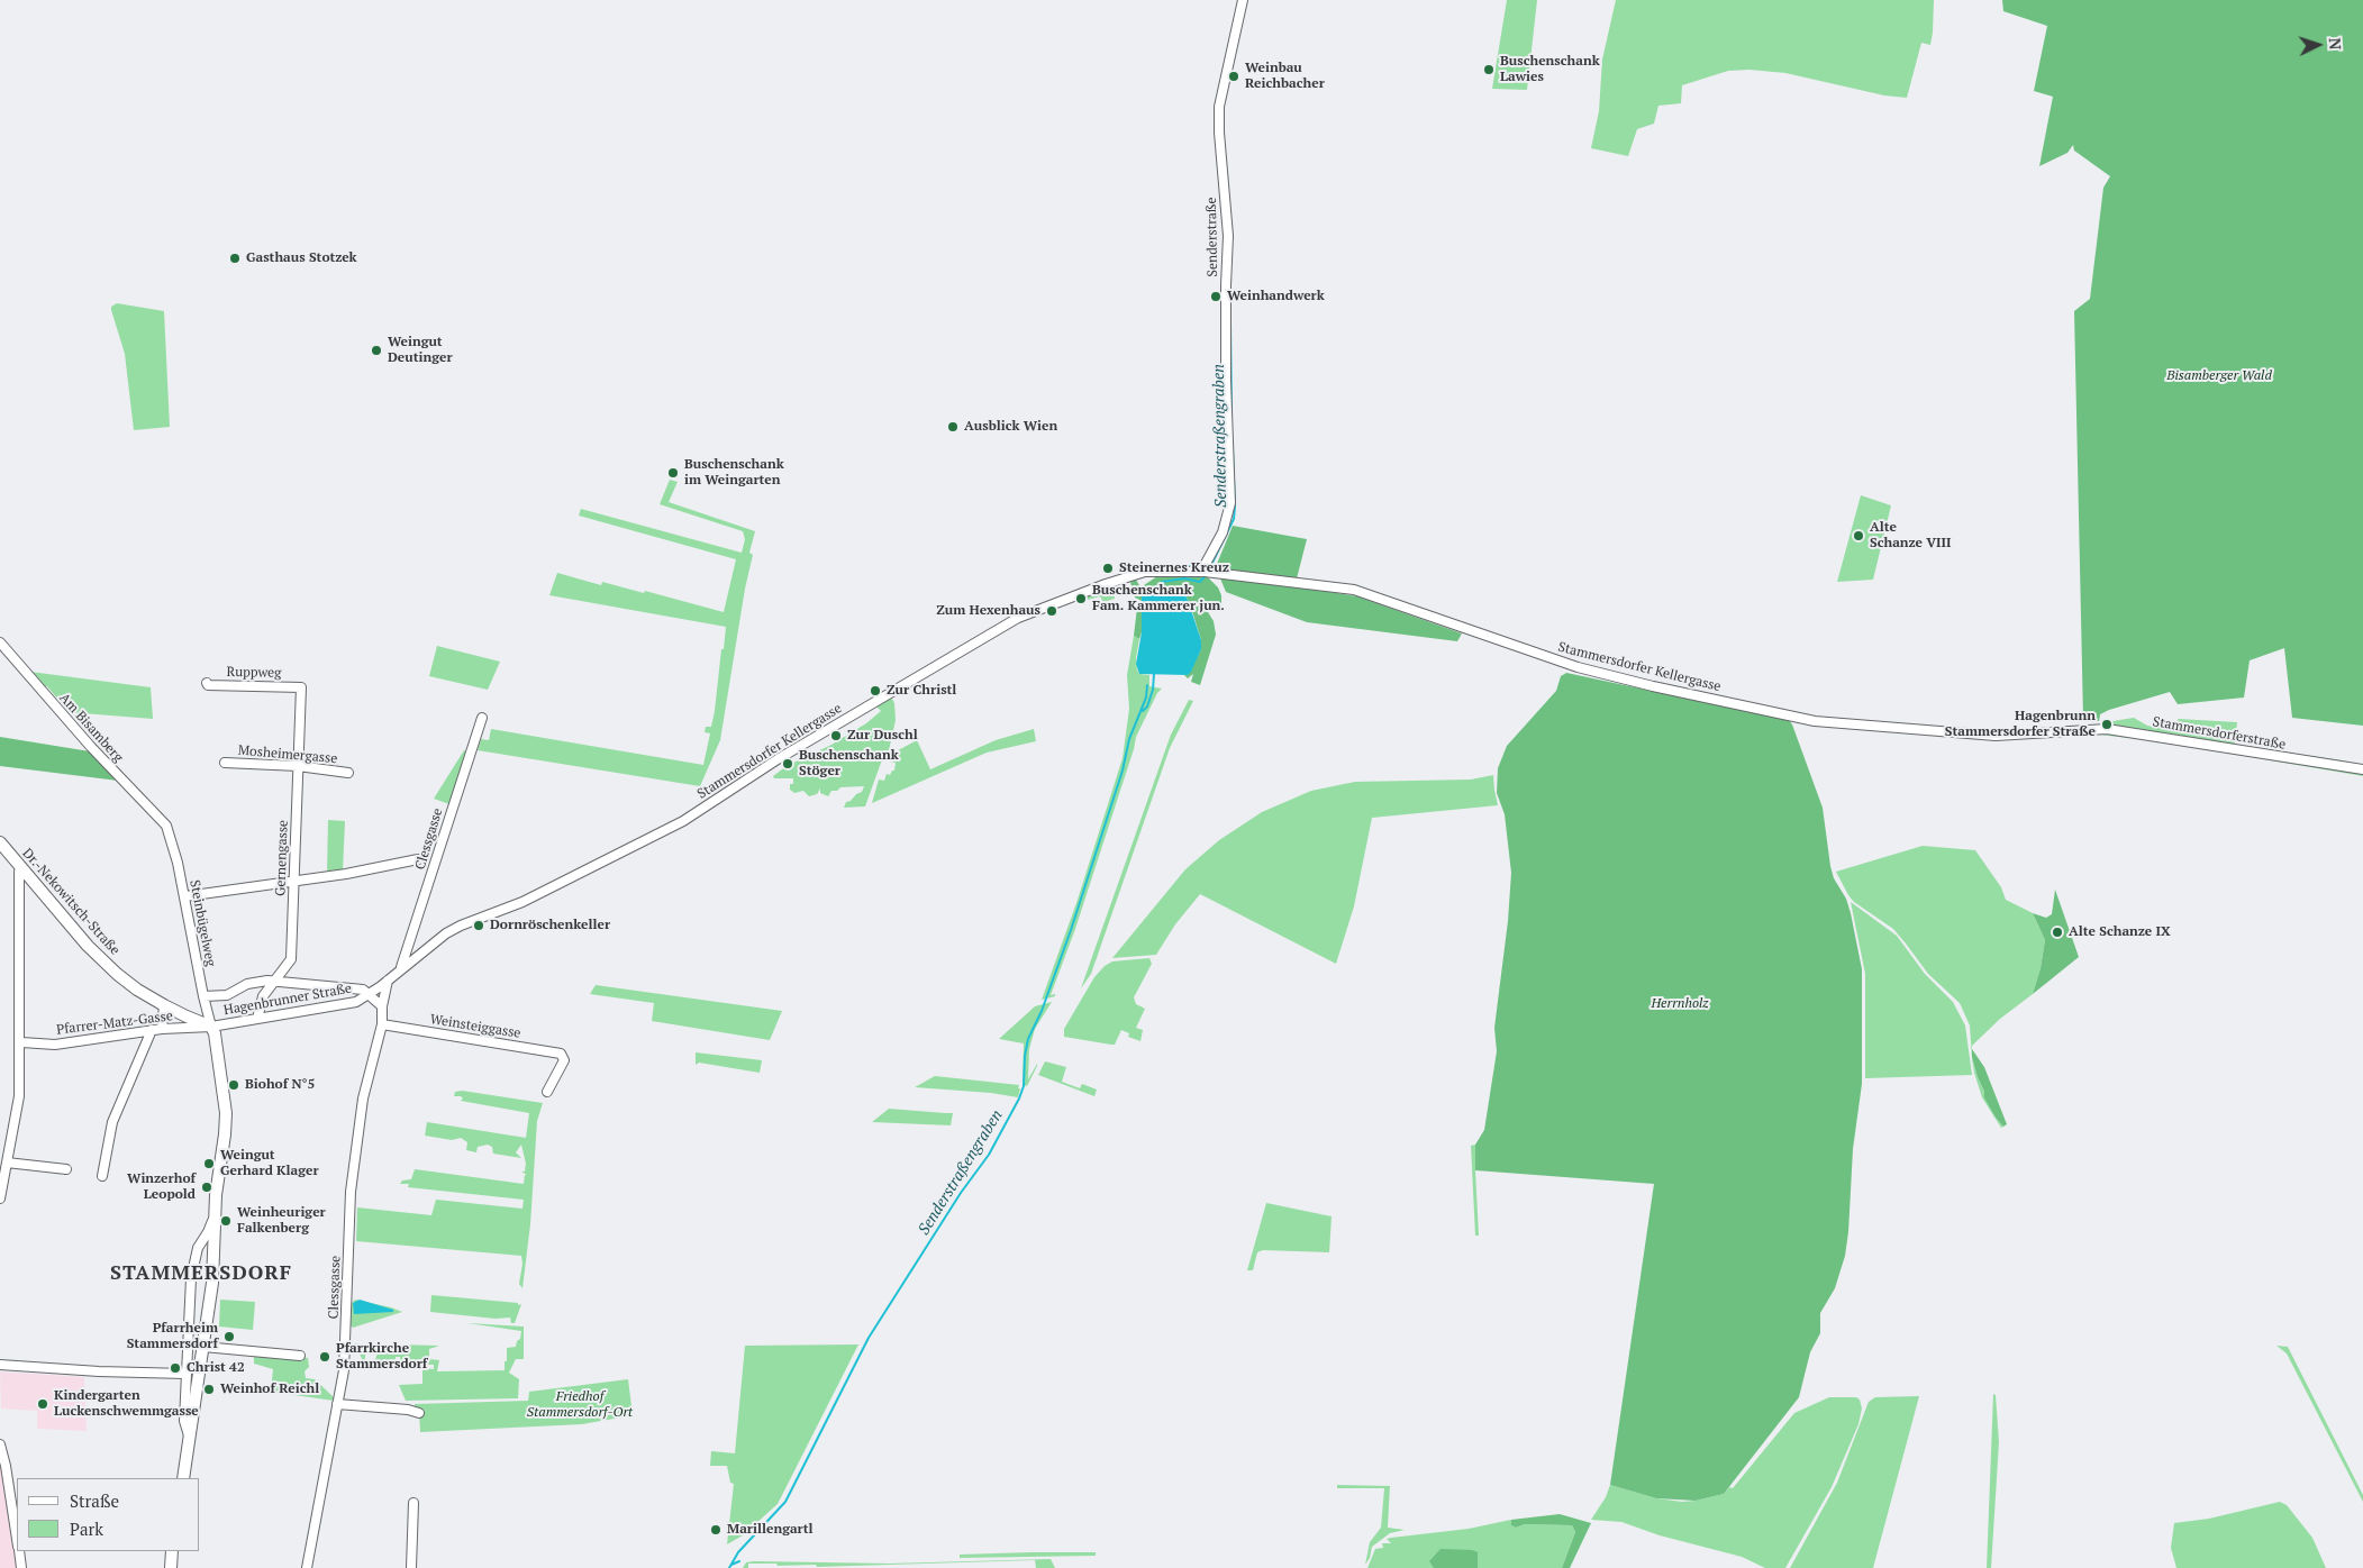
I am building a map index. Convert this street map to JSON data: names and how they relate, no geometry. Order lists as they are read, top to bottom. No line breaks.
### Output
{"streets":{"main road":["Dr.-Nekowitsch-Straße"],"street":["Senderstraße","Stammersdorfer Kellergasse","Ruppweg","Am Bisamberg","Stammersdorferstraße","Mosheimergasse","Clessgasse","Gernengasse","Steinbügelweg","Hagenbrunner Straße","Pfarrer-Matz-Gasse","Weinsteiggasse"]},"crossings":[["Senderstraße","Stammersdorfer Kellergasse"],["Stammersdorfer Kellergasse","Stammersdorferstraße"],["Stammersdorfer Kellergasse","Clessgasse"],["Stammersdorfer Kellergasse","Hagenbrunner Straße"],["Ruppweg","Gernengasse"],["Am Bisamberg","Steinbügelweg"],["Mosheimergasse","Gernengasse"],["Clessgasse","Weinsteiggasse"],["Gernengasse","Hagenbrunner Straße"],["Dr.-Nekowitsch-Straße","Steinbügelweg"],["Dr.-Nekowitsch-Straße","Hagenbrunner Straße"],["Dr.-Nekowitsch-Straße","Pfarrer-Matz-Gasse"],["Steinbügelweg","Hagenbrunner Straße"],["Steinbügelweg","Pfarrer-Matz-Gasse"],["Hagenbrunner Straße","Pfarrer-Matz-Gasse"]],"districts":["STAMMERSDORF"],"water":["Senderstraßengraben"],"parks":["Bisamberger Wald","Herrnholz","Friedhof Stammersdorf-Ort"],"places":["Buschenschank Lawies","Weinbau Reichbacher","Gasthaus Stotzek","Weinhandwerk","Weingut Deutinger","Ausblick Wien","Buschenschank im Weingarten","Alte Schanze VIII","Steinernes Kreuz","Buschenschank Fam. Kammerer jun.","Zum Hexenhaus","Zur Christl","Hagenbrunn Stammersdorfer Straße","Zur Duschl","Buschenschank Stöger","Dornröschenkeller","Alte Schanze IX","Biohof N°5","Weingut Gerhard Klager","Winzerhof Leopold","Weinheuriger Falkenberg","Pfarrheim Stammersdorf","Pfarrkirche Stammersdorf","Christ 42","Weinhof Reichl","Kindergarten Luckenschwemmgasse","Marillengartl"],"legend":["Straße","Park"],"north":"right"}
